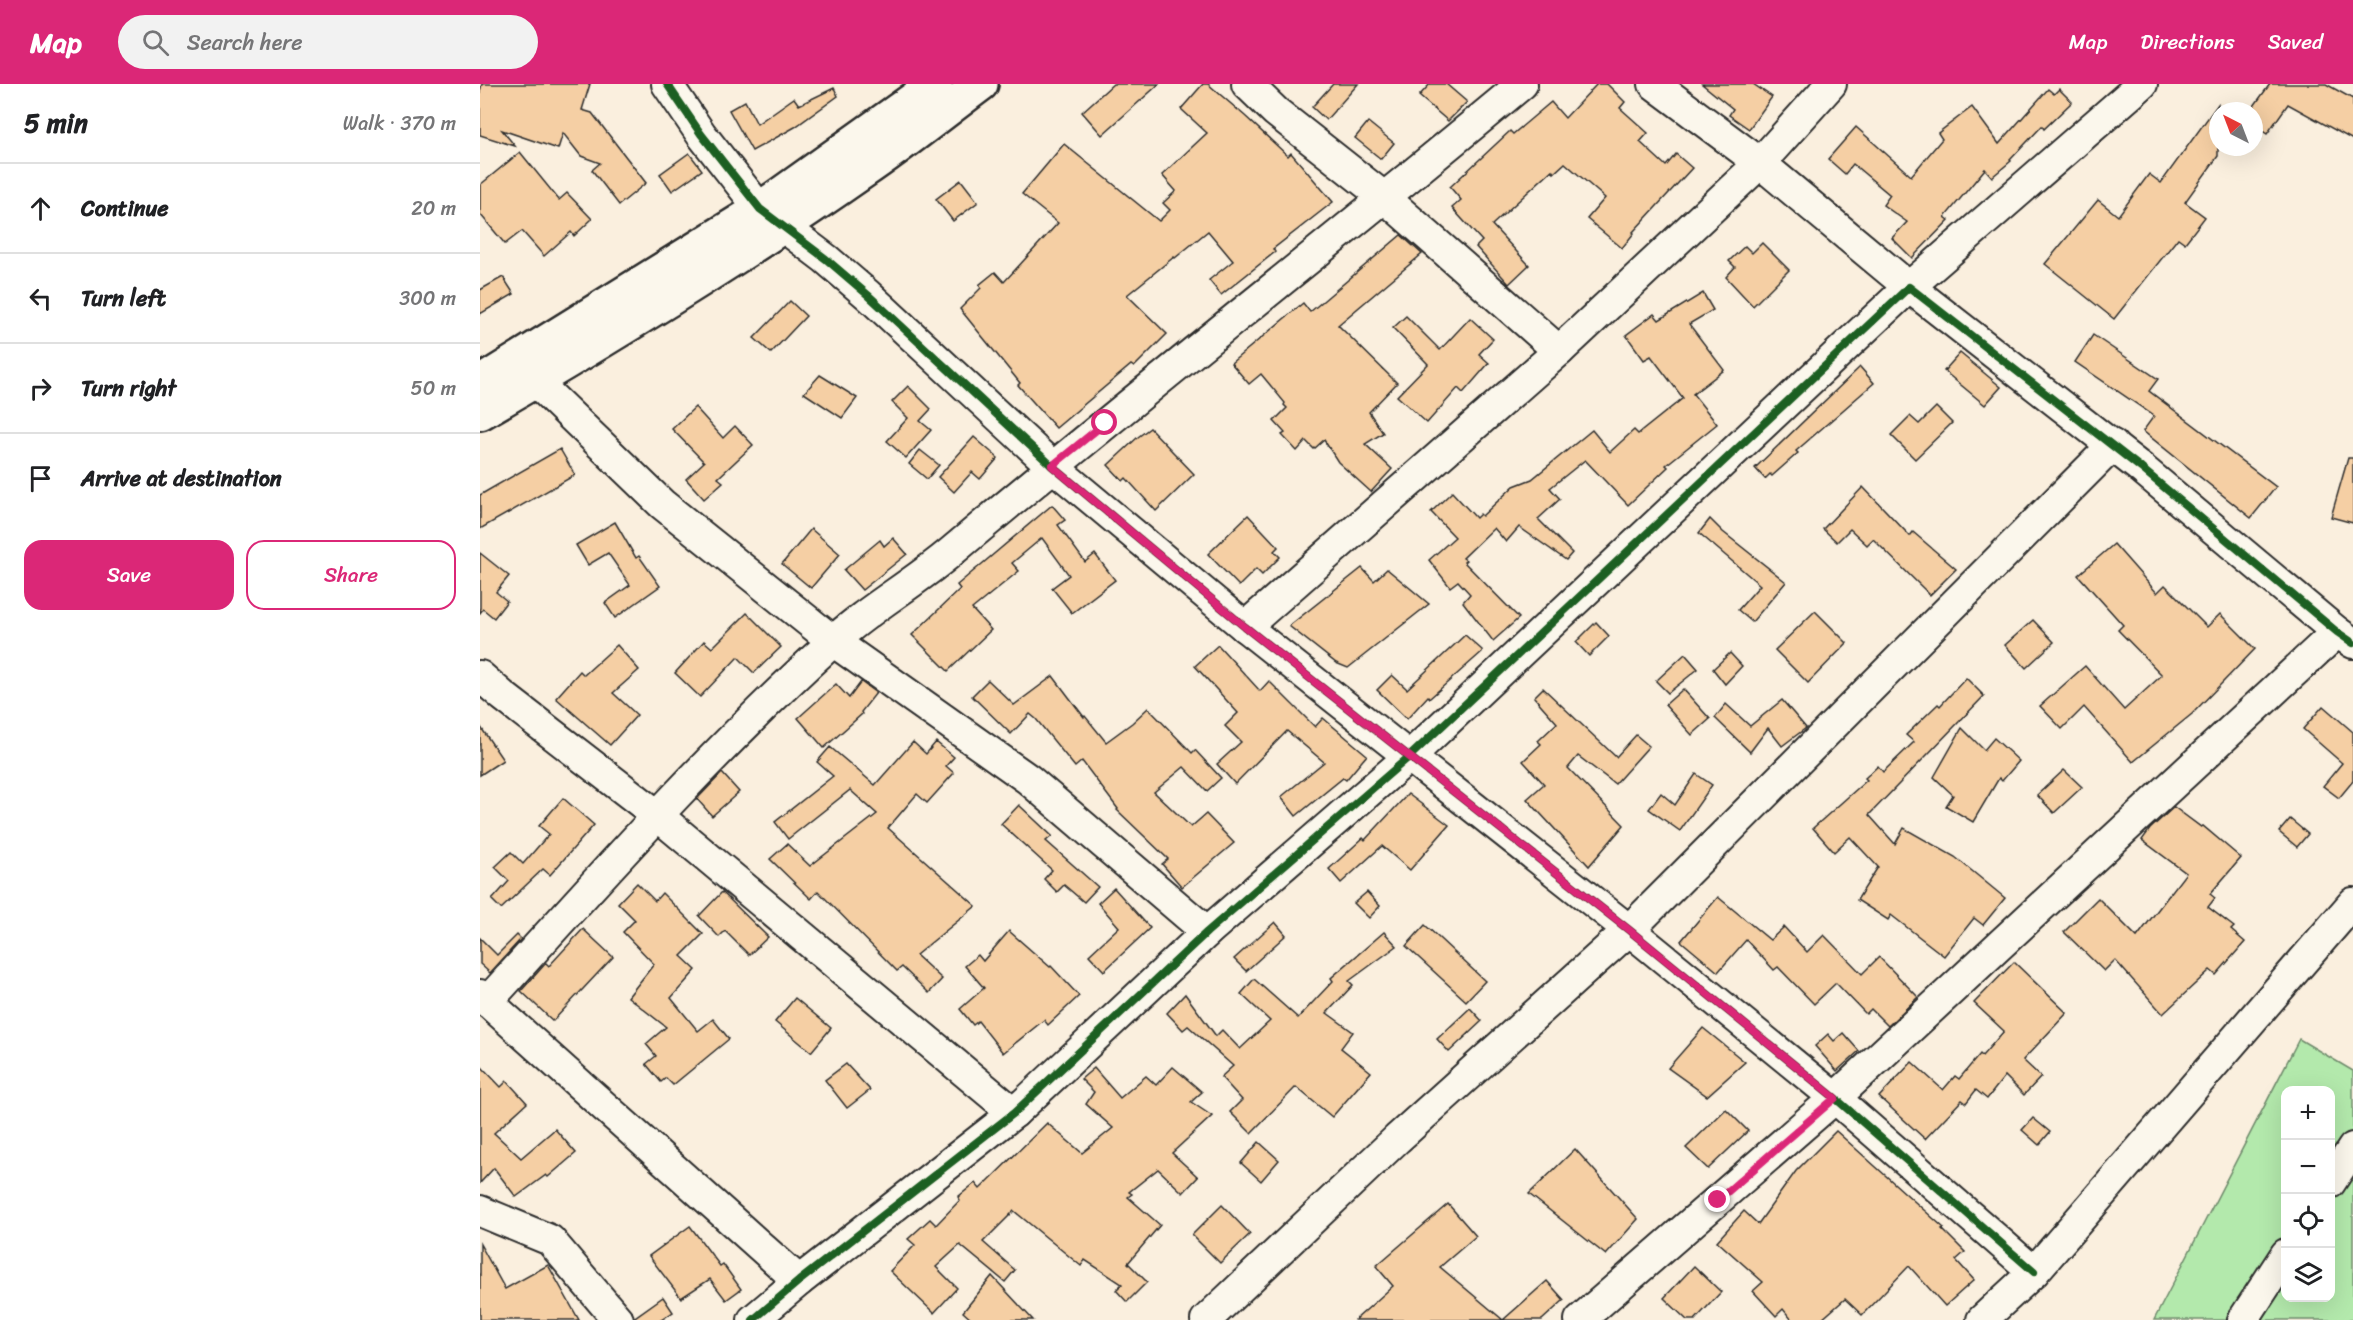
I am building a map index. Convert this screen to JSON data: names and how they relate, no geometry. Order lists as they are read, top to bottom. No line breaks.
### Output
{"north":"top left","page":{"header":"Map","search":"Search here","nav":["Map","Directions","Saved"],"heading":["5 min","Walk · 370 m"],"list":[["Continue","20 m"],["Turn left","300 m"],["Turn right","50 m"],"Arrive at destination"],"buttons":["Save","Share"],"map_buttons":["+","−"]}}
